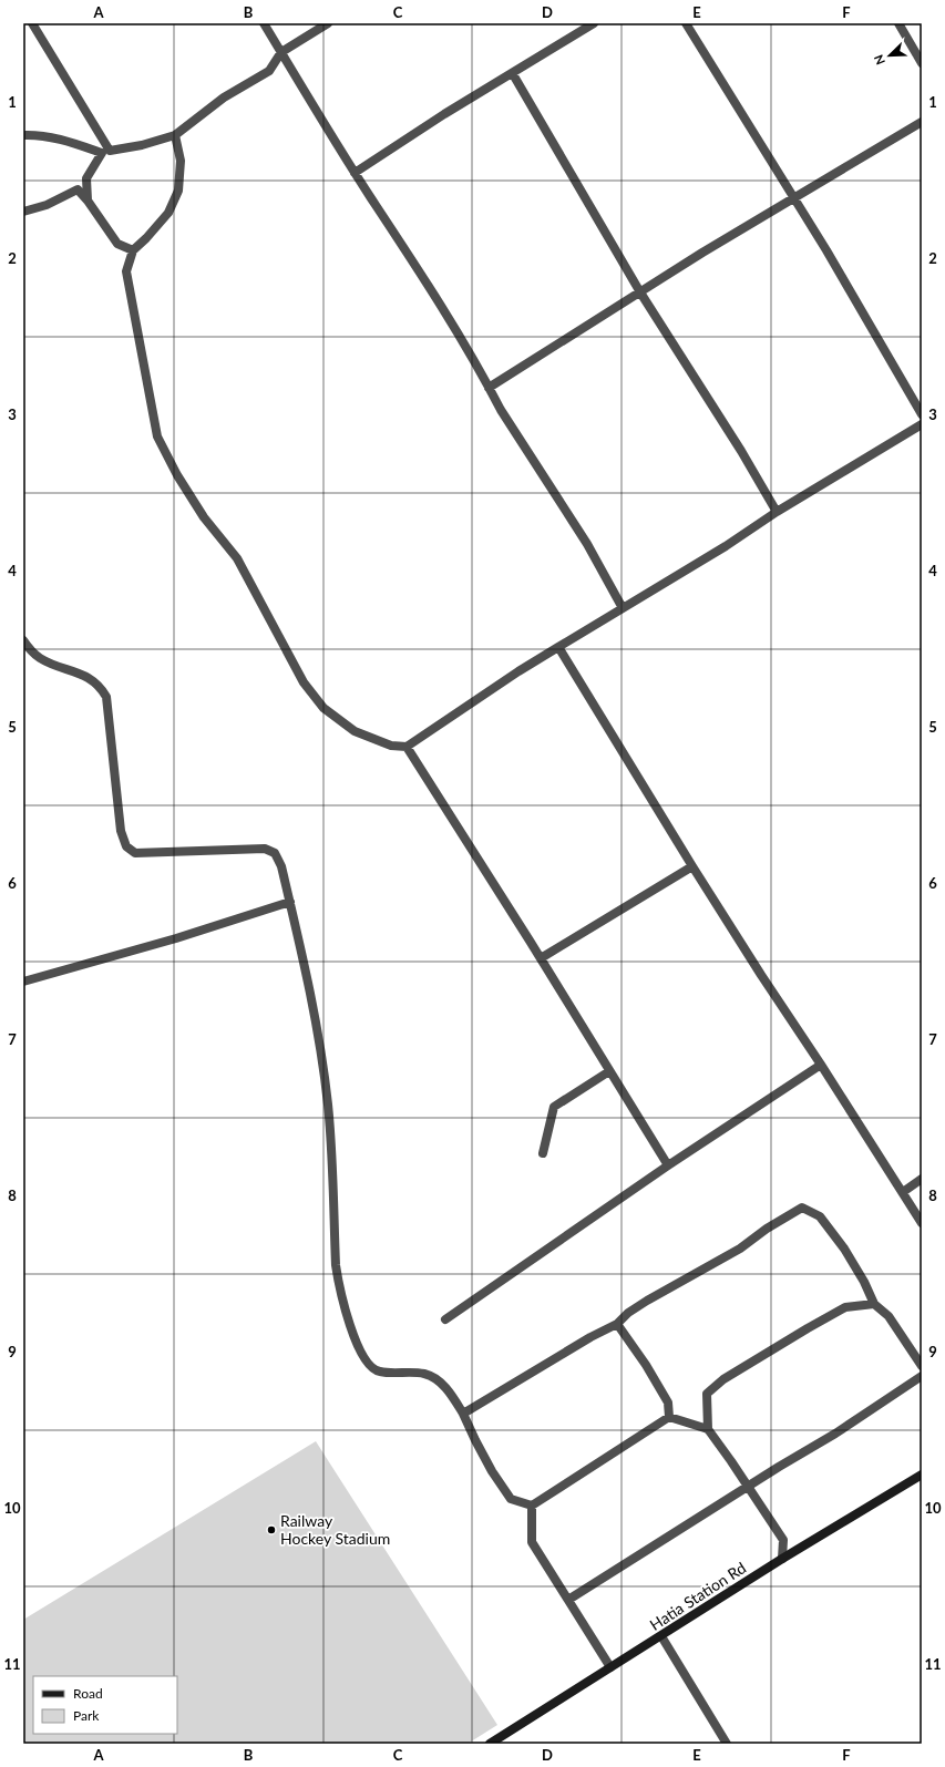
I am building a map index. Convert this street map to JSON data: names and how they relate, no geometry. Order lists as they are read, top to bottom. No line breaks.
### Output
{"streets":{"street":["Hatia Station Rd"]},"places":["Railway Hockey Stadium"],"legend":["Road","Park"],"north":"bottom left","grid":{"columns":["A","B","C","D","E","F"],"rows":["1","2","3","4","5","6","7","8","9","10","11"]}}
